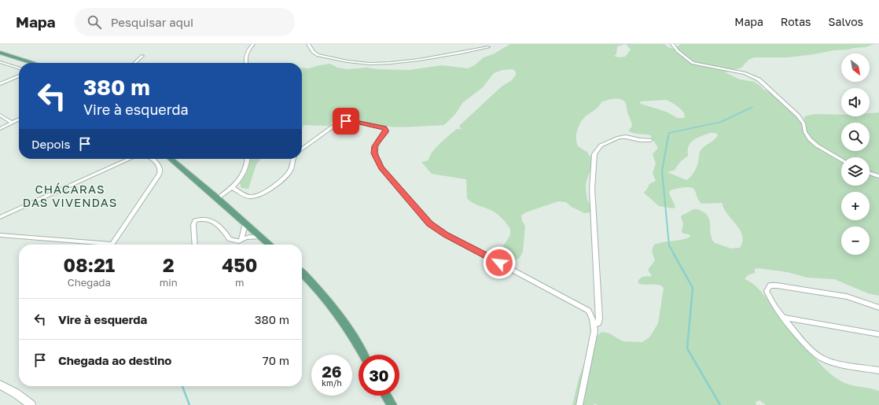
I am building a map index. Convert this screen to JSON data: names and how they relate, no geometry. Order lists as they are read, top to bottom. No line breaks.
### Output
{"districts":["CHÁCARAS DAS VIVENDAS"],"north":"bottom right","page":{"header":"Mapa","search":"Pesquisar aqui","nav":["Mapa","Rotas","Salvos"],"map_buttons":["+","−"],"turn":["380 m","Vire à esquerda"],"then":"Depois","eta":["08:21","Chegada","2","min","450","m"],"list":[{"name":"Vire à esquerda","value":"380 m"},{"name":"Chegada ao destino","value":"70 m"}],"speed":"26 km/h","limit":"30"}}
